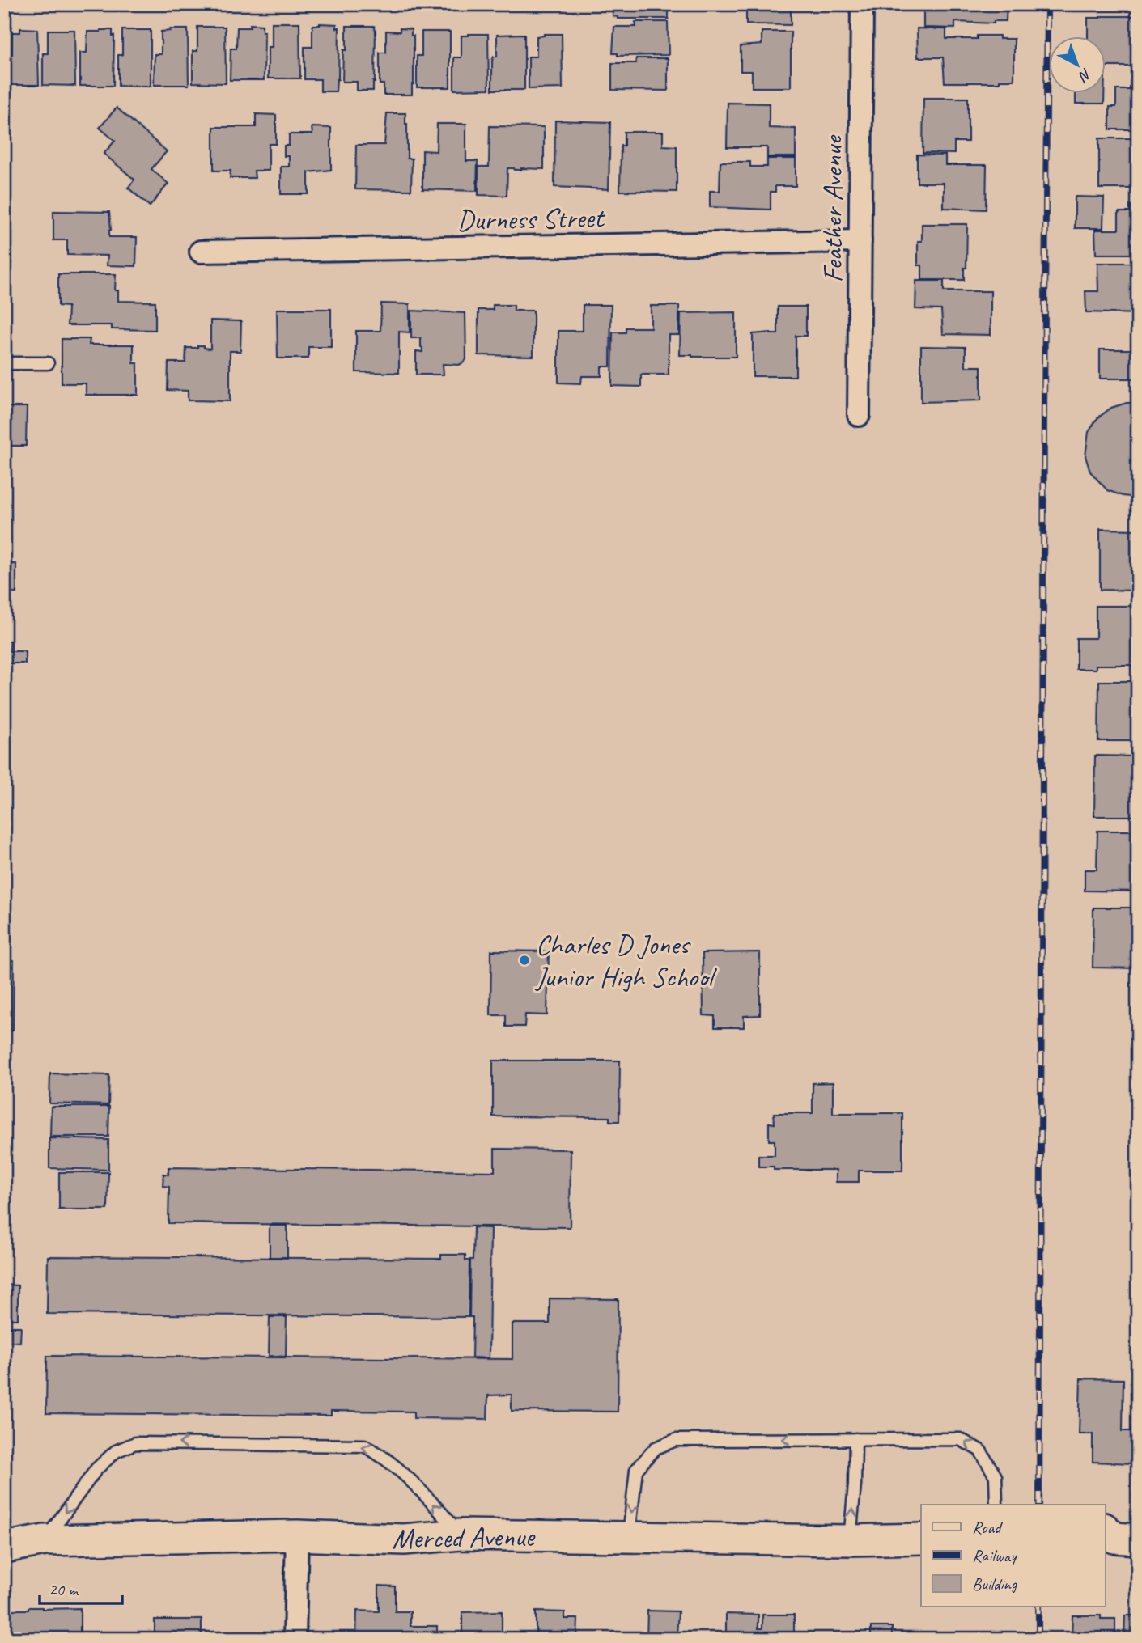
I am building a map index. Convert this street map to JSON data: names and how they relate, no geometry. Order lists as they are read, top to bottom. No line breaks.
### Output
{"streets":{"main road":["Merced Avenue"],"street":["Feather Avenue","Durness Street"]},"crossings":[["Feather Avenue","Durness Street"]],"places":["Charles D Jones Junior High School"],"legend":["Road","Railway","Building"],"scale_bar":"20 m","north":"bottom right"}
